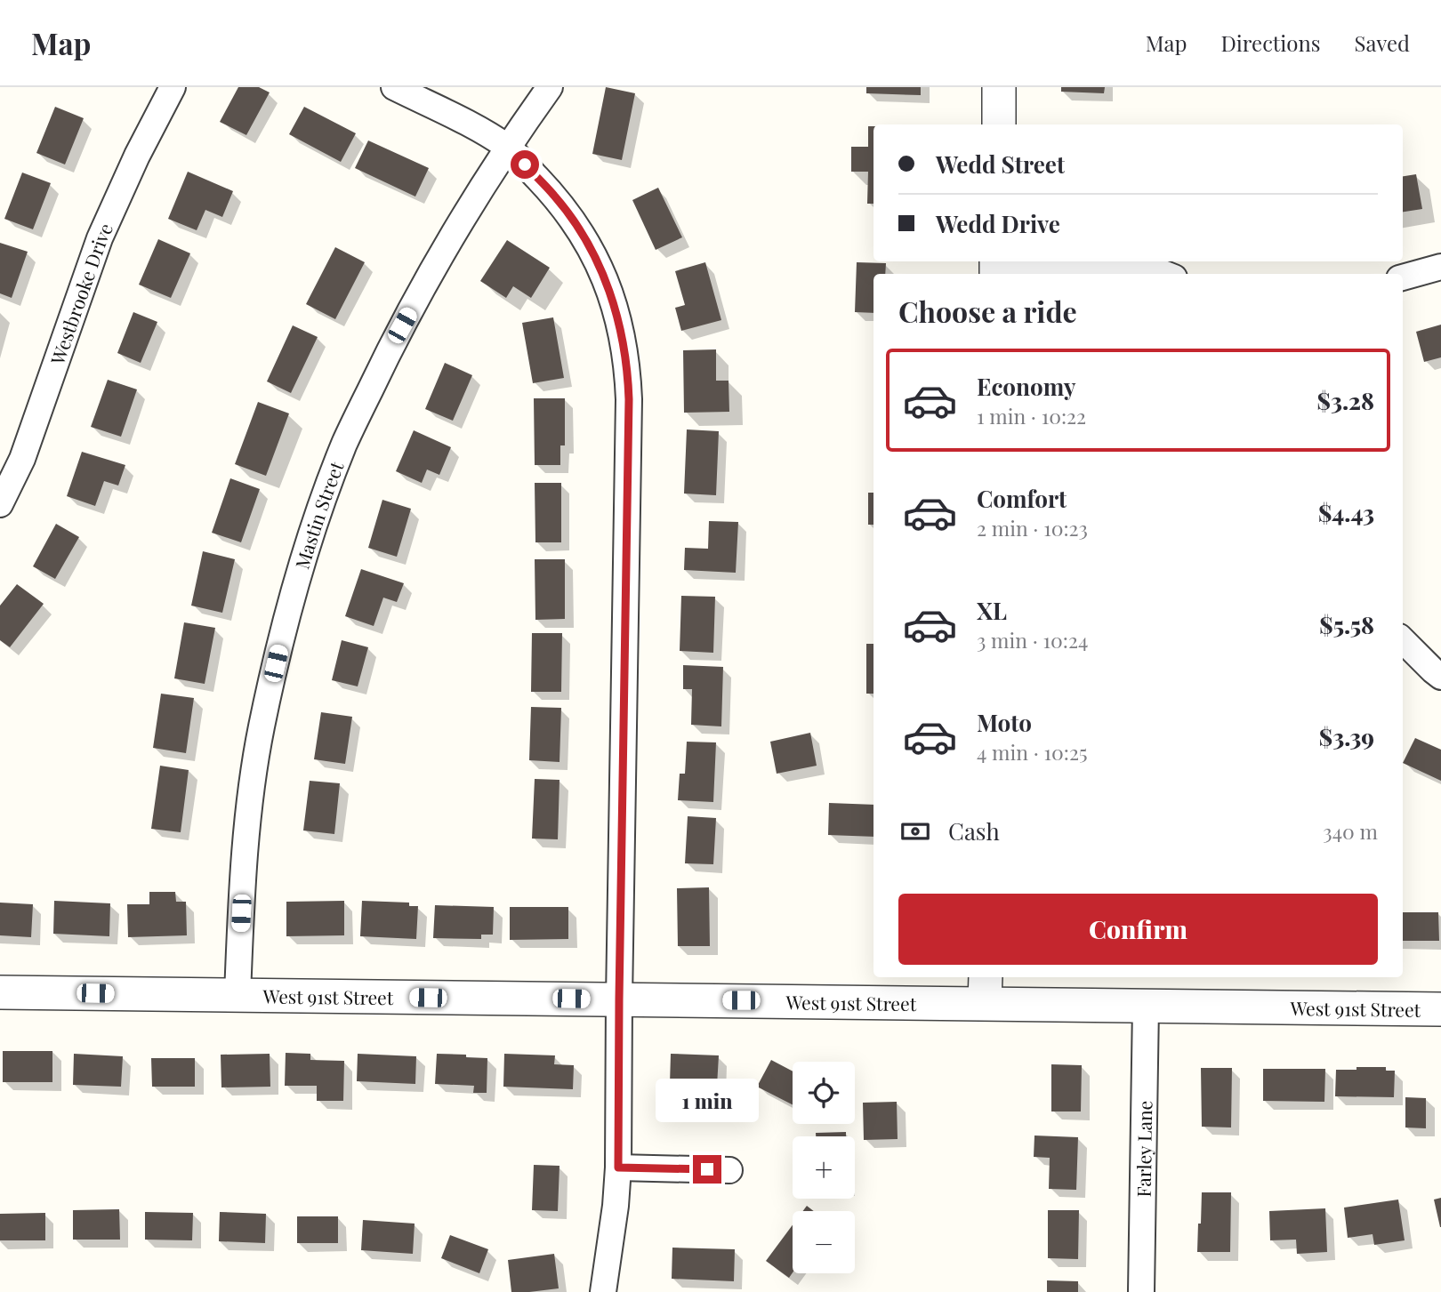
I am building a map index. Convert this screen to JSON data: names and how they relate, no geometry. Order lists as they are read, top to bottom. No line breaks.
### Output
{"streets":{"street":["Westbrooke Drive","Mastin Street","West 91st Street","Farley Lane"]},"crossings":[["Mastin Street","West 91st Street"],["West 91st Street","Farley Lane"]],"page":{"header":"Map","nav":["Map","Directions","Saved"],"banner":["Wedd Street","Wedd Drive"],"heading":"Choose a ride","list":[{"name":"Economy","note":"1 min · 10:22","value":"$3.28"},{"name":"Comfort","note":"2 min · 10:23","value":"$4.43"},{"name":"XL","note":"3 min · 10:24","value":"$5.58"},{"name":"Moto","note":"4 min · 10:25","value":"$3.39"}],"pay":["Cash","340 m"],"buttons":"Confirm","map_buttons":["+","−"],"bubble":"1 min"}}
